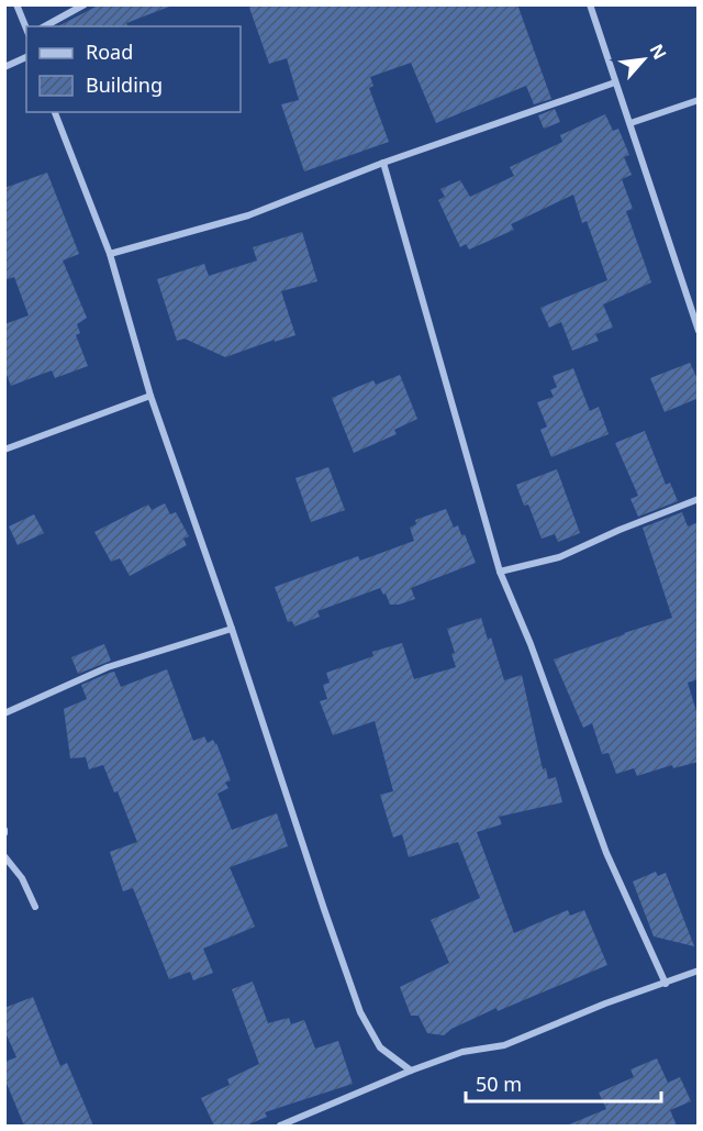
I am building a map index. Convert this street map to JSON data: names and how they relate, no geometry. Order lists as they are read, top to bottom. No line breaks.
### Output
{"legend":["Road","Building"],"scale_bar":"50 m","north":"top right"}
